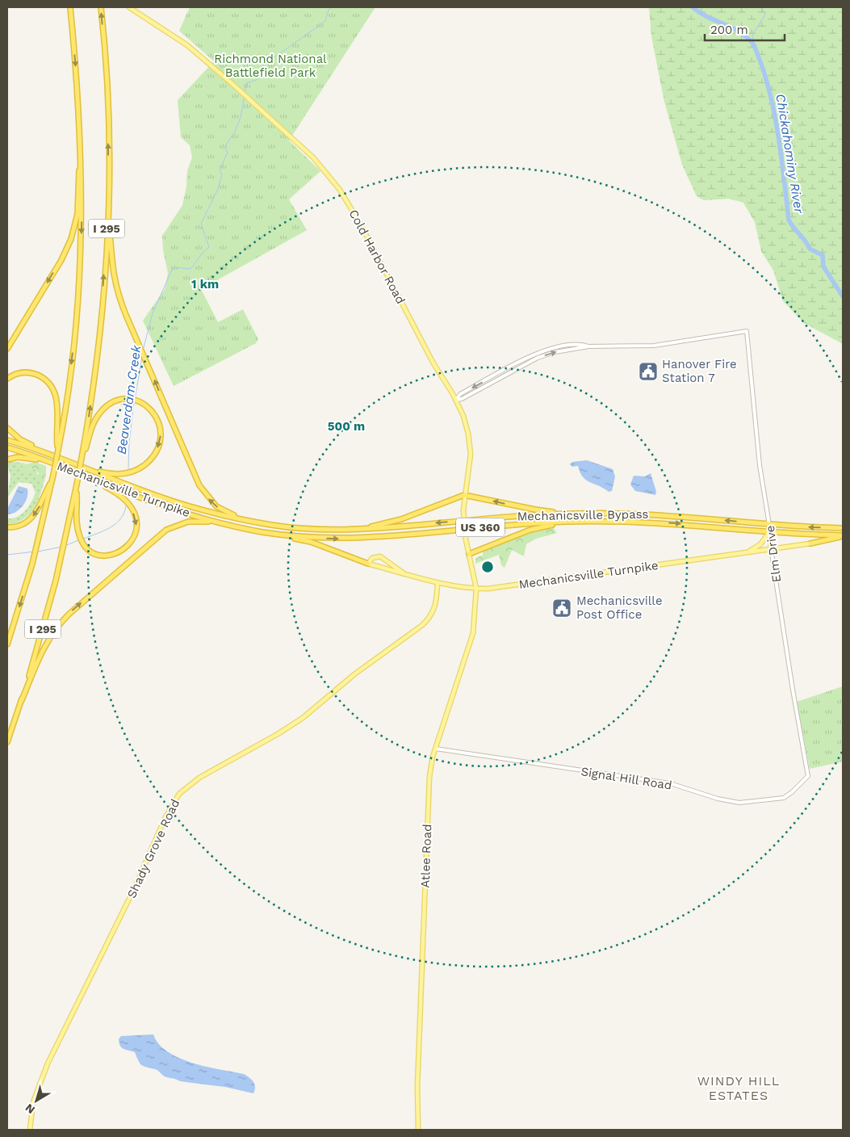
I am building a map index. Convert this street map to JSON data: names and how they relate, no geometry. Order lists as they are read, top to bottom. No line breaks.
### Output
{"streets":{"highway":["I 295","Mechanicsville Turnpike","Mechanicsville Bypass","US 360"],"main road":["Cold Harbor Road","Elm Drive","Shady Grove Road","Atlee Road"],"street":["Signal Hill Road"]},"crossings":[["Cold Harbor Road","Mechanicsville Turnpike"],["Cold Harbor Road","Elm Drive"],["Cold Harbor Road","Atlee Road"],["Mechanicsville Turnpike","Mechanicsville Bypass"],["Mechanicsville Turnpike","Elm Drive"],["Mechanicsville Turnpike","Shady Grove Road"],["Mechanicsville Turnpike","Atlee Road"],["Mechanicsville Bypass","Elm Drive"],["Elm Drive","Signal Hill Road"],["Signal Hill Road","Atlee Road"]],"districts":["WINDY HILL ESTATES"],"water":["Chickahominy River","Beaverdam Creek"],"parks":["Richmond National Battlefield Park"],"places":{"public building":["Hanover Fire Station 7","Mechanicsville Post Office"]},"scale_bar":"200 m","north":"bottom left","rings":["1 km","500 m"]}
